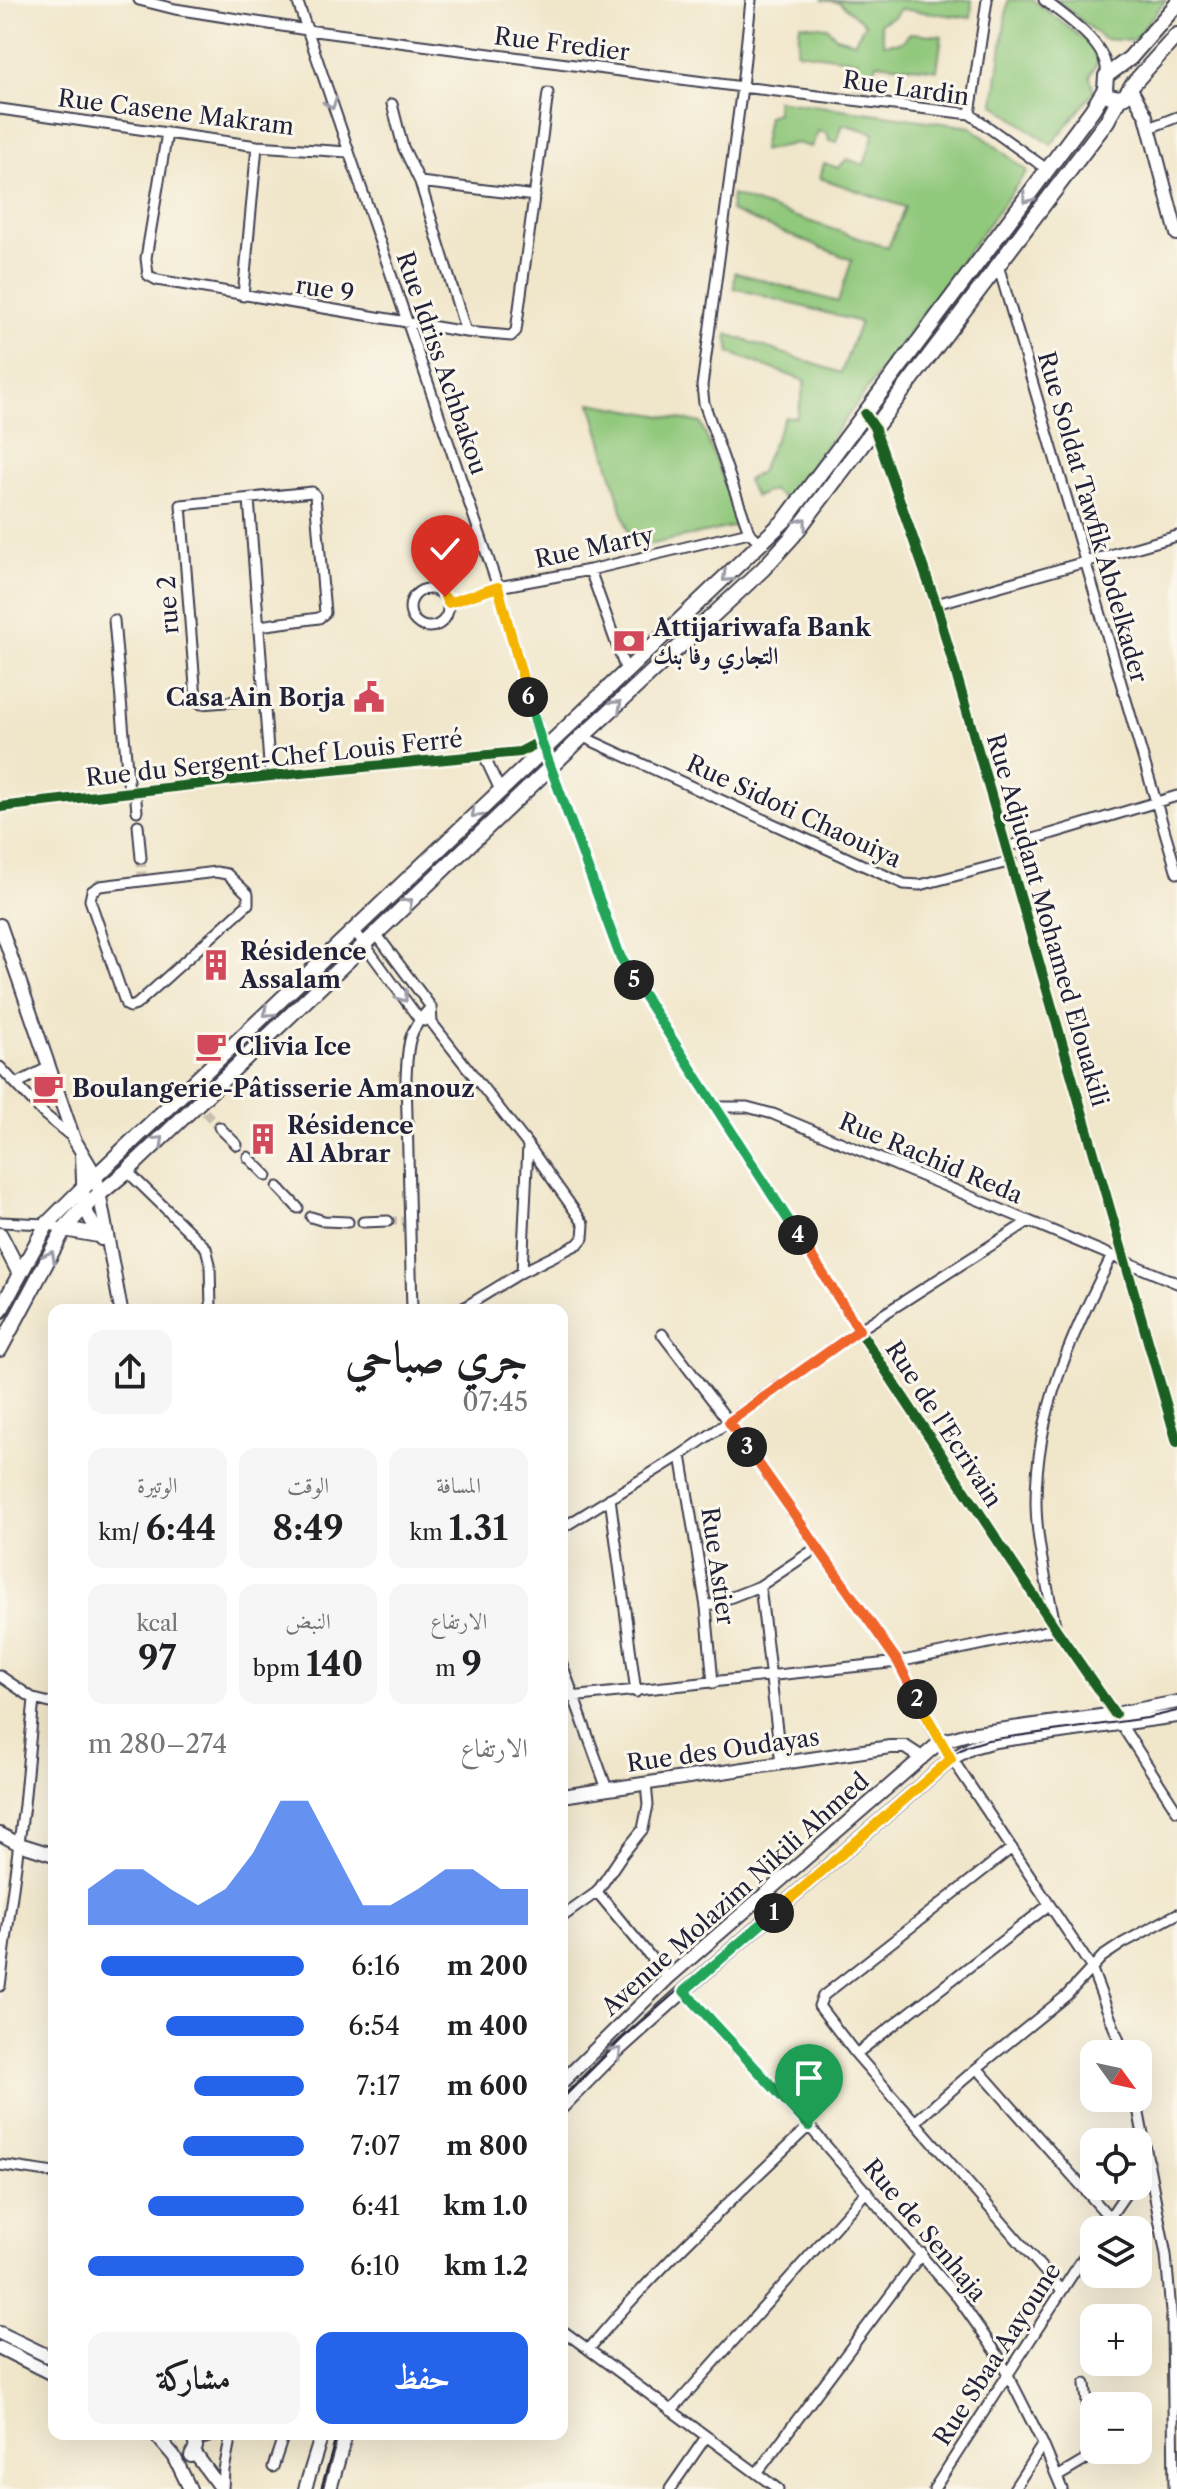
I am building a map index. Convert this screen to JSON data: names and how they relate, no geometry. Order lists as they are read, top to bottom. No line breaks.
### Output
{"streets":{"street":["Rue Fredier","Rue Lardin","Rue Casene Makram","rue 9","Rue Idriss Achbakou","Rue Soldat Tawfik Abdelkader","Rue Marty","rue 2","Rue du Sergent-Chef Louis Ferré","Rue Sidoti Chaouiya","Rue Adjudant Mohamed Elouakili","Rue Rachid Reda","Rue de l'Ecrivain","Rue Astier","Rue des Oudayas","Avenue Molazim Nikili Ahmed","Rue de Senhaja","Rue Sbaa Aayoune"]},"crossings":[["Rue Fredier","Rue Lardin"],["Rue Fredier","Rue Idriss Achbakou"],["Rue Casene Makram","rue 9"],["Rue Casene Makram","Rue Idriss Achbakou"],["rue 9","Rue Idriss Achbakou"],["Rue Idriss Achbakou","Rue Marty"],["Rue Idriss Achbakou","Rue du Sergent-Chef Louis Ferré"],["Rue Idriss Achbakou","Rue de l'Ecrivain"],["Rue Sidoti Chaouiya","Rue Adjudant Mohamed Elouakili"],["Rue Adjudant Mohamed Elouakili","Rue Rachid Reda"],["Rue Rachid Reda","Rue de l'Ecrivain"],["Rue des Oudayas","Avenue Molazim Nikili Ahmed"],["Avenue Molazim Nikili Ahmed","Rue de Senhaja"],["Rue de Senhaja","Rue Sbaa Aayoune"]],"places":{"bank":["Attijariwafa Bank التجاري وفا بنك"],"public building":["Casa Ain Borja"],"building":["Résidence Assalam","Résidence Al Abrar"],"cafe":["Clivia Ice","Boulangerie-Pâtisserie Amanouz"]},"north":"bottom right","page":{"pins":["6","5","4","3","2","1"],"heading":["جري صباحي","07:45"],"stats":[["المسافة","1.31 km"],["الوقت","8:49"],["الوتيرة","6:44 /km"],["الارتفاع","9 m"],["النبض","140 bpm"],["kcal","97"]],"chart":["الارتفاع","274–280 m"],"list":[{"name":"200 m","note":"6:16"},{"name":"400 m","note":"6:54"},{"name":"600 m","note":"7:17"},{"name":"800 m","note":"7:07"},{"name":"1.0 km","note":"6:41"},{"name":"1.2 km","note":"6:10"}],"map_buttons":["+","−"],"buttons":["حفظ","مشاركة"]}}
